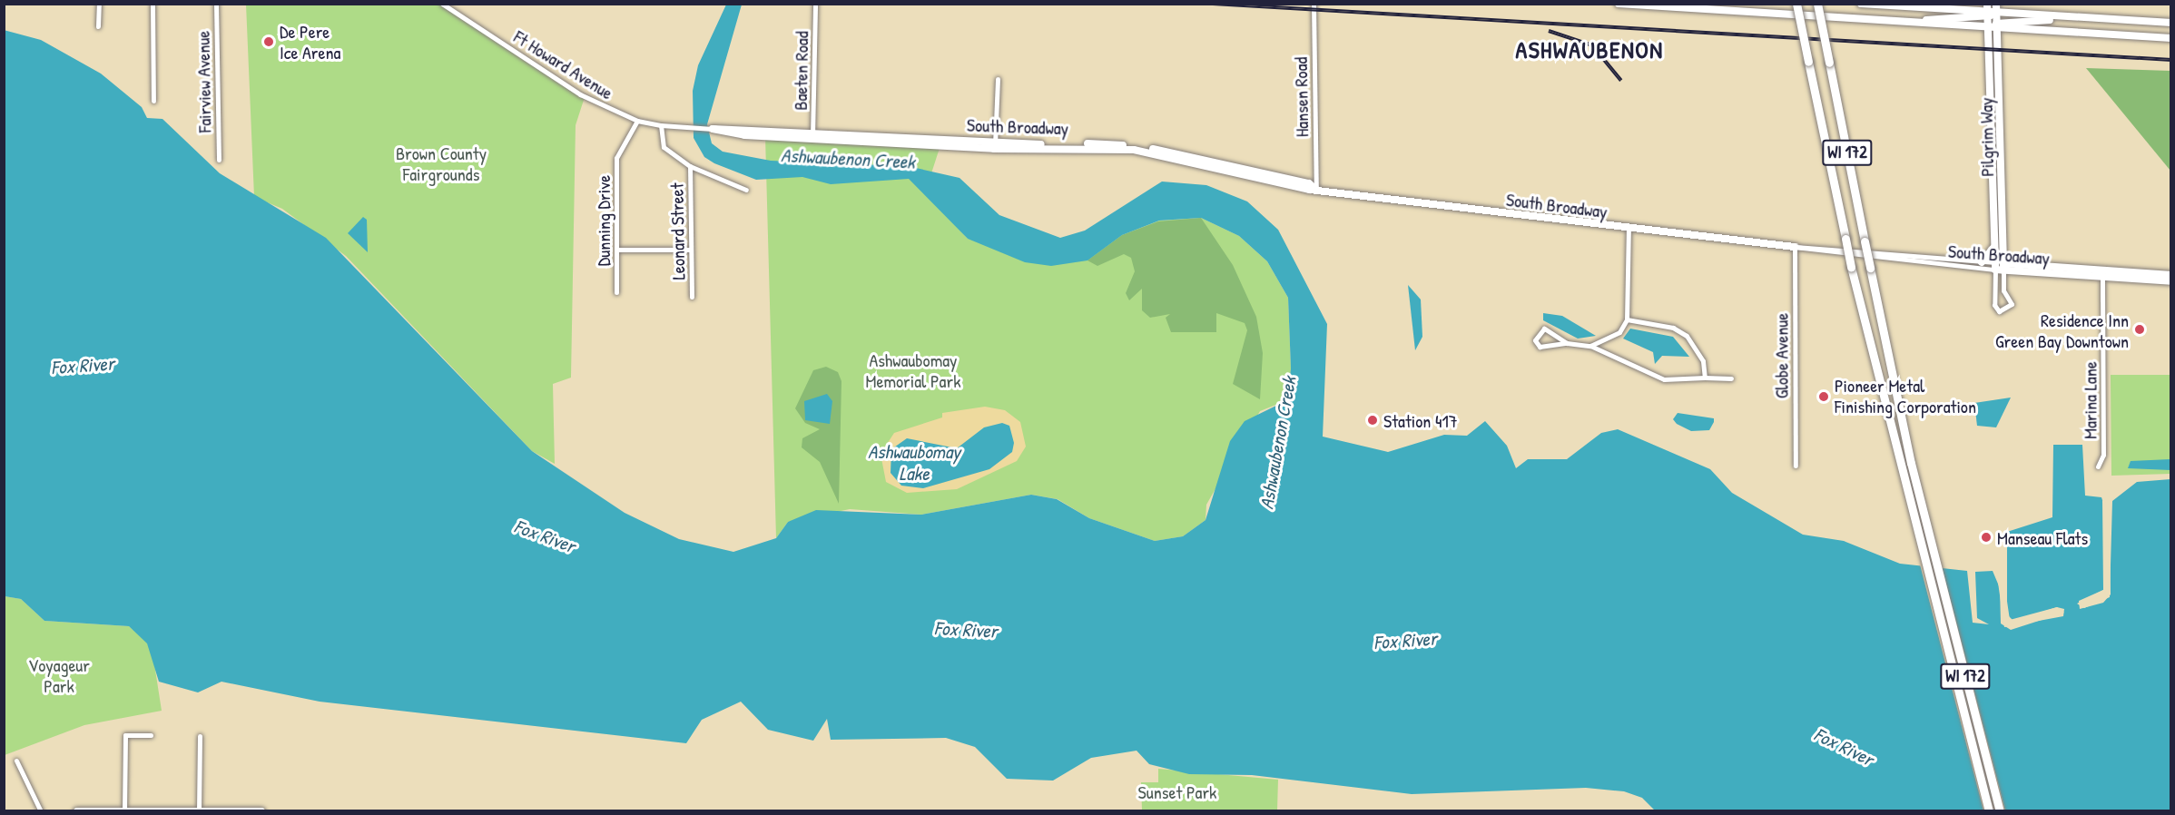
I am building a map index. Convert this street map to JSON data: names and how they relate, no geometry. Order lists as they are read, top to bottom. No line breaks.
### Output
{"streets":{"highway":["WI 172"],"street":["Ft Howard Avenue","Baeten Road","Fairview Avenue","Hansen Road","South Broadway","Pilgrim Way","Dunning Drive","Leonard Street","Globe Avenue","Marina Lane"]},"crossings":[["Ft Howard Avenue","South Broadway"],["Ft Howard Avenue","Dunning Drive"],["Baeten Road","South Broadway"],["Hansen Road","South Broadway"],["South Broadway","Pilgrim Way"],["South Broadway","Globe Avenue"],["South Broadway","Marina Lane"]],"districts":["ASHWAUBENON"],"water":["Ashwaubenon Creek","Fox River","Ashwaubomay Lake"],"parks":["Brown County Fairgrounds","Ashwaubomay Memorial Park","Voyageur Park","Sunset Park"],"places":["De Pere Ice Arena","Residence Inn Green Bay Downtown","Pioneer Metal Finishing Corporation","Station 417","Manseau Flats"]}
